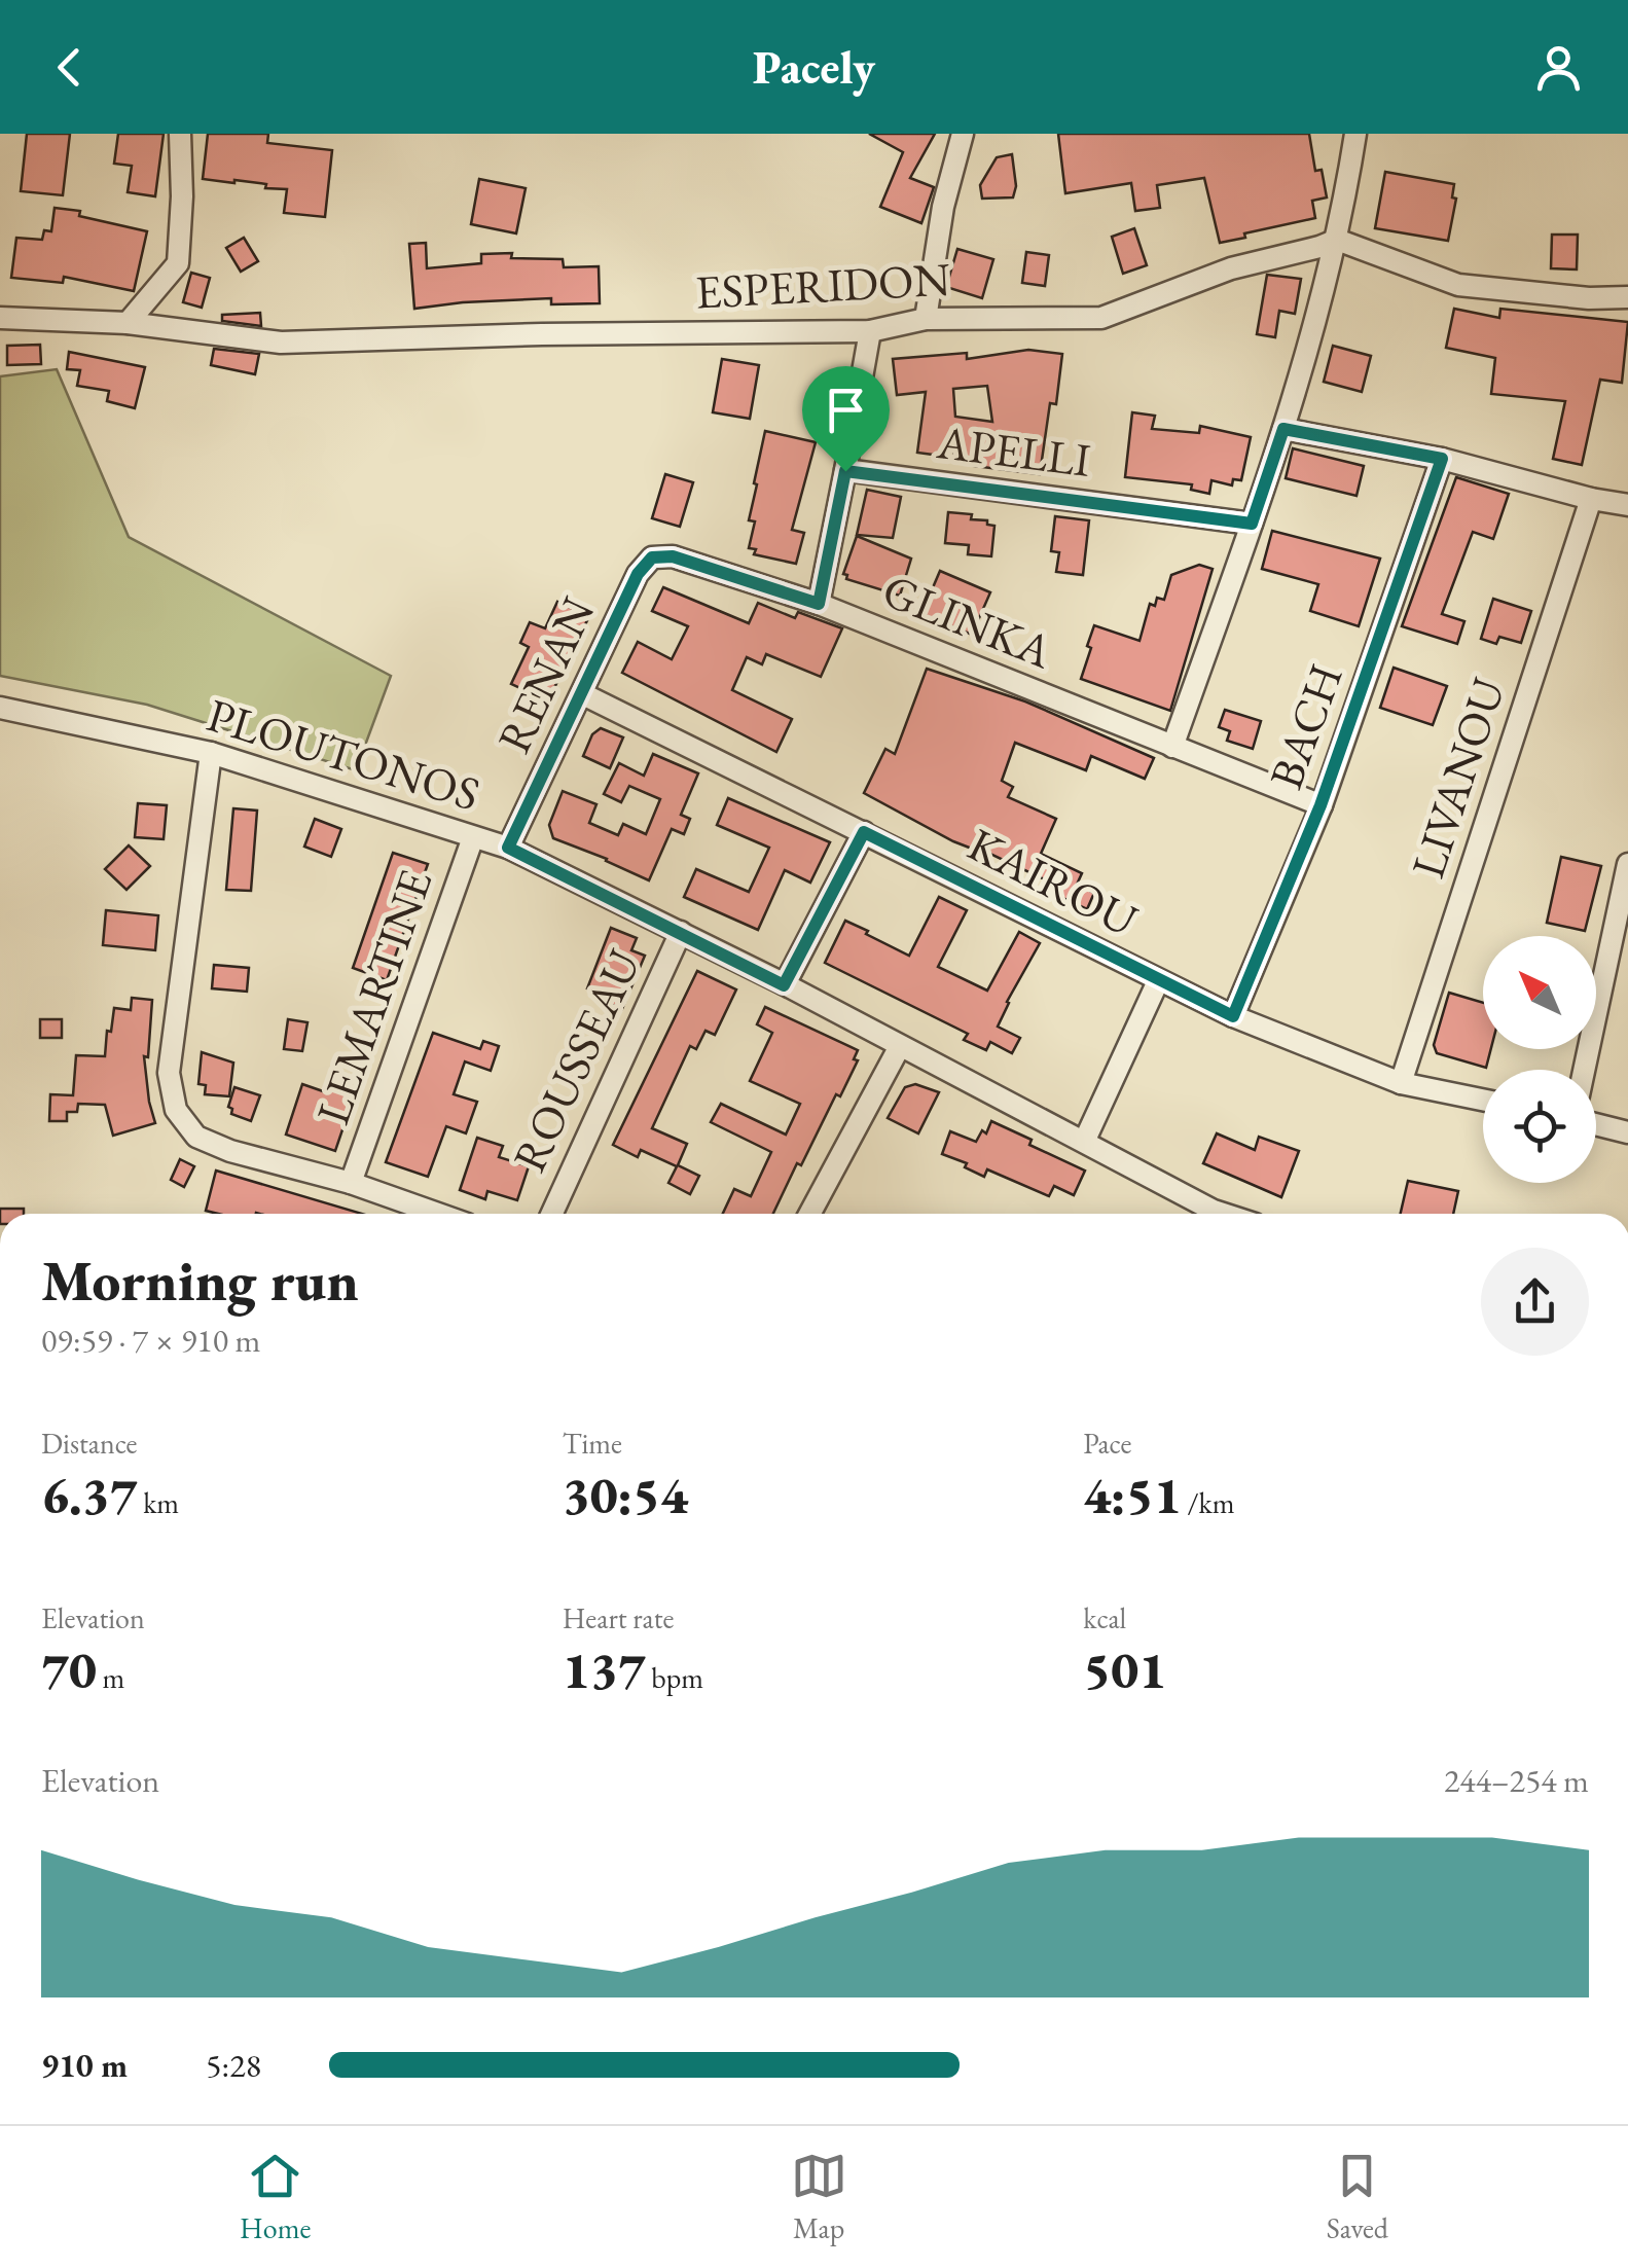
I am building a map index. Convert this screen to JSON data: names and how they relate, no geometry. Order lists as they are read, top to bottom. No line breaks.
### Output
{"streets":{"street":["ESPERIDON","APELLI","GLINKA","RENAN","BACH","PLOUTONOS","LIVANOU","KAIROU","LEMARTINE","ROUSSEAU"]},"crossings":[["GLINKA","RENAN"],["GLINKA","BACH"],["RENAN","PLOUTONOS"],["RENAN","KAIROU"],["BACH","KAIROU"],["PLOUTONOS","LEMARTINE"],["PLOUTONOS","ROUSSEAU"],["LIVANOU","KAIROU"]],"north":"top left","page":{"header":"Pacely","heading":["Morning run","09:59 · 7 × 910 m"],"stats":[["Distance","6.37 km"],["Time","30:54"],["Pace","4:51 /km"],["Elevation","70 m"],["Heart rate","137 bpm"],["kcal","501"]],"chart":["Elevation","244–254 m"],"list":[{"name":"910 m","note":"5:28"}],"tabs":["Home","Map","Saved"]}}
